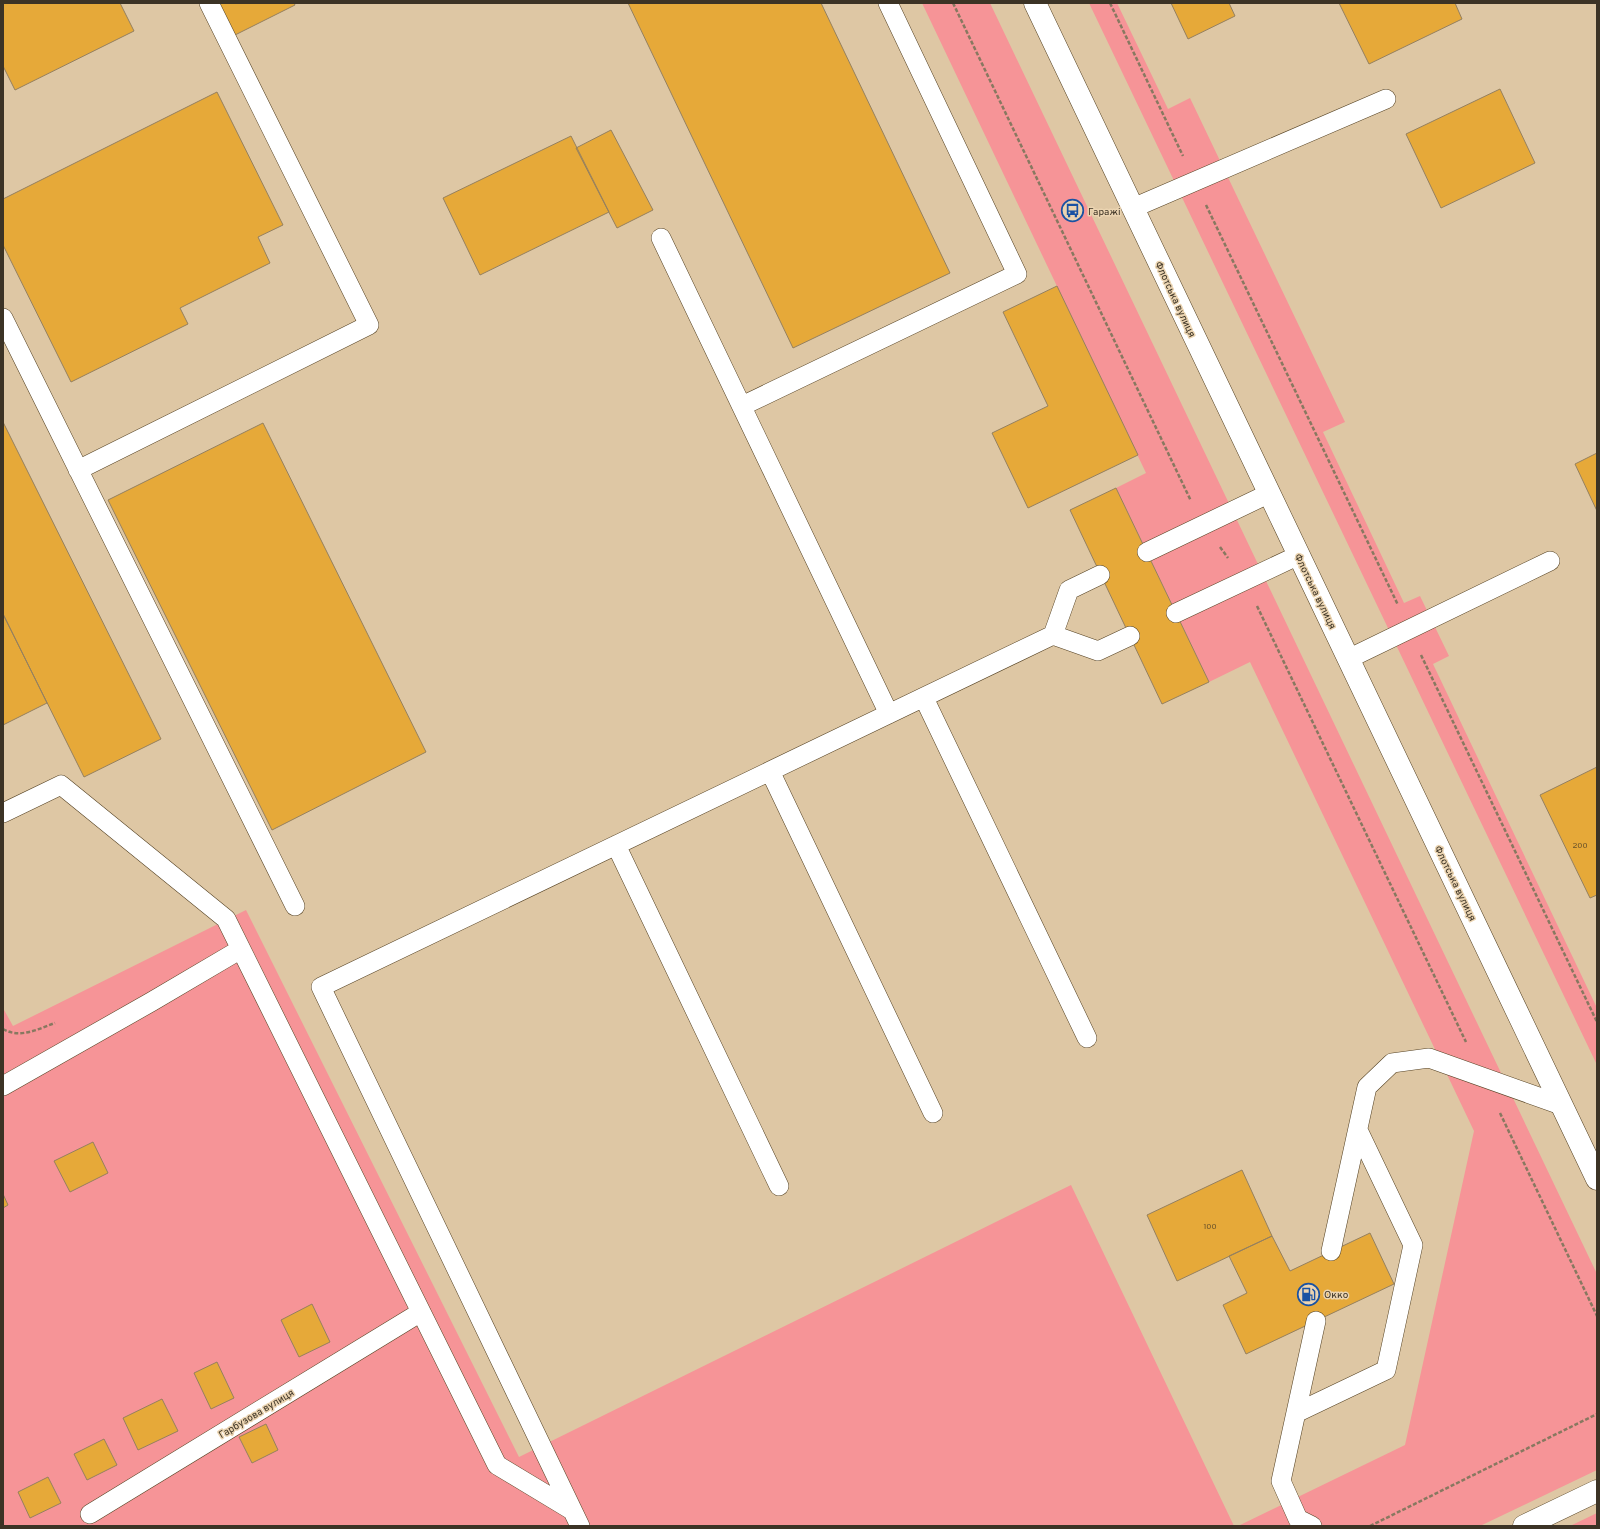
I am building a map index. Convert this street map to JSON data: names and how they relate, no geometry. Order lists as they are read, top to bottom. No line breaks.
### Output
{"streets":{"street":["Флотська вулиця"],"lane":["Гарбузова вулиця"]},"places":{"bus stop":["Гаражі"],"fuel station":["Окко"]},"house_numbers":["200","100"]}
